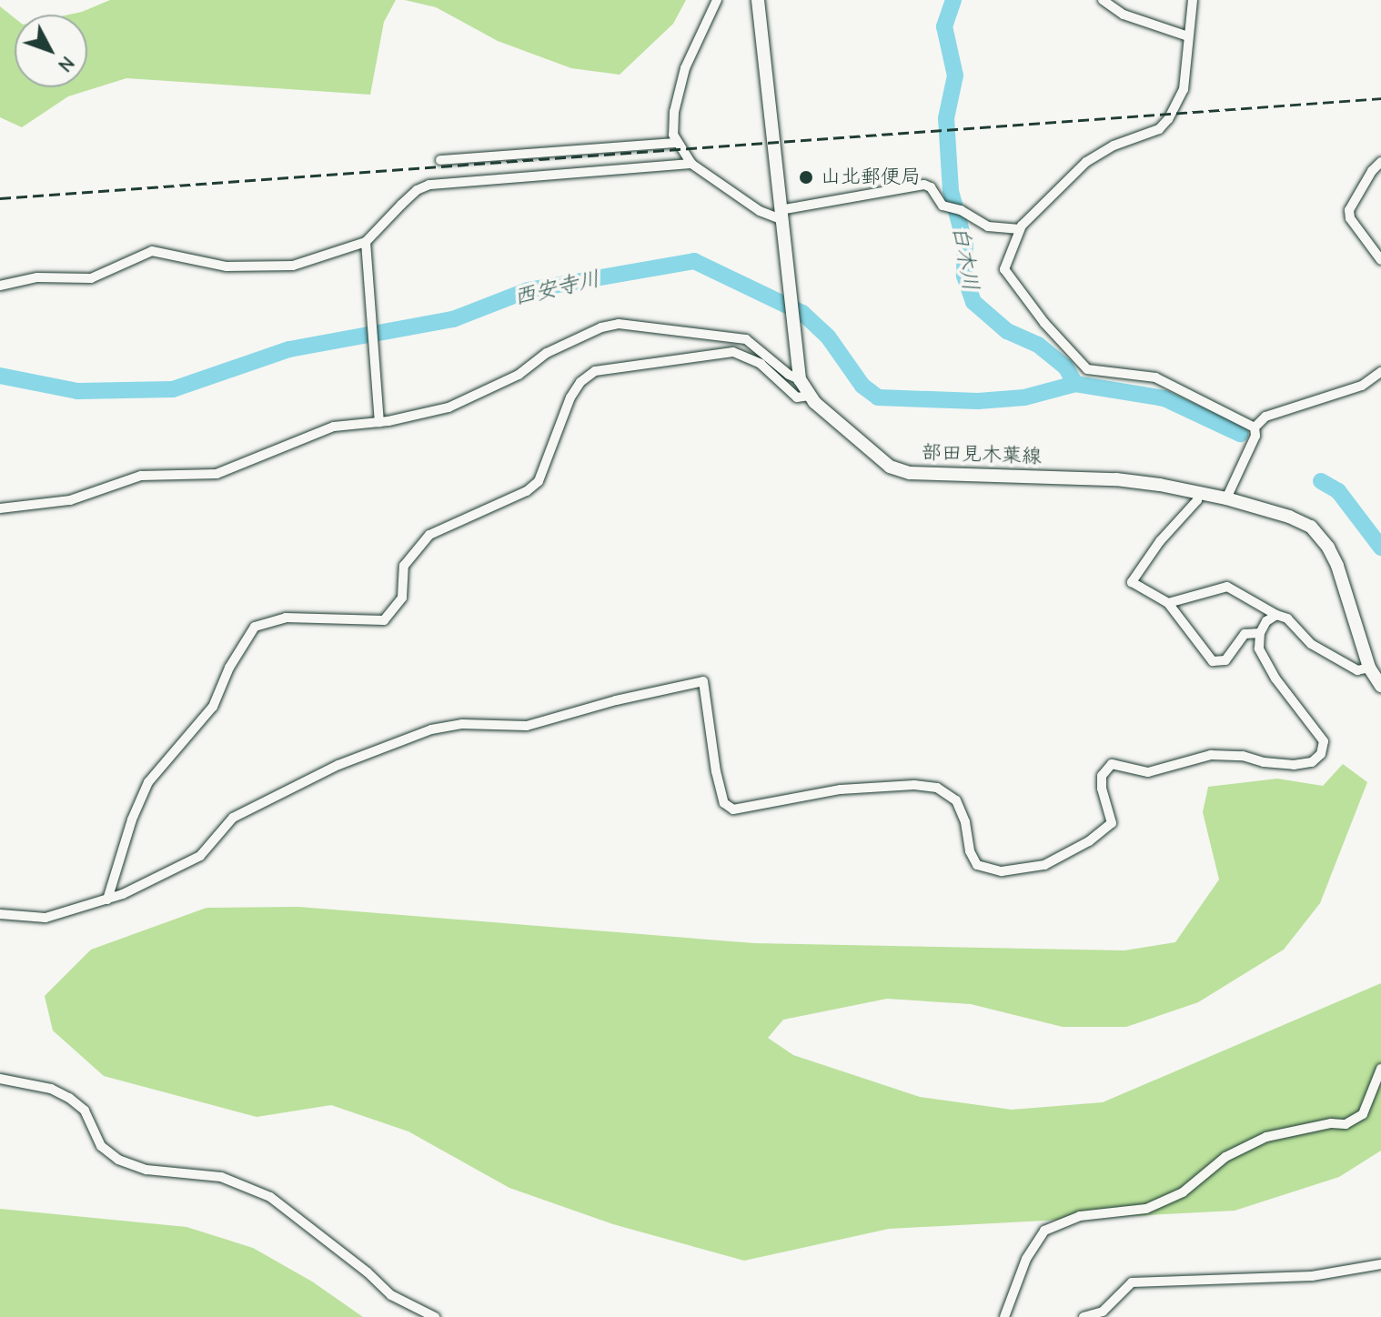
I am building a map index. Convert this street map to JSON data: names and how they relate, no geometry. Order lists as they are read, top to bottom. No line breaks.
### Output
{"streets":{"main road":["部田見木葉線"]},"water":["白木川","西安寺川"],"places":["山北郵便局"],"north":"bottom right"}
